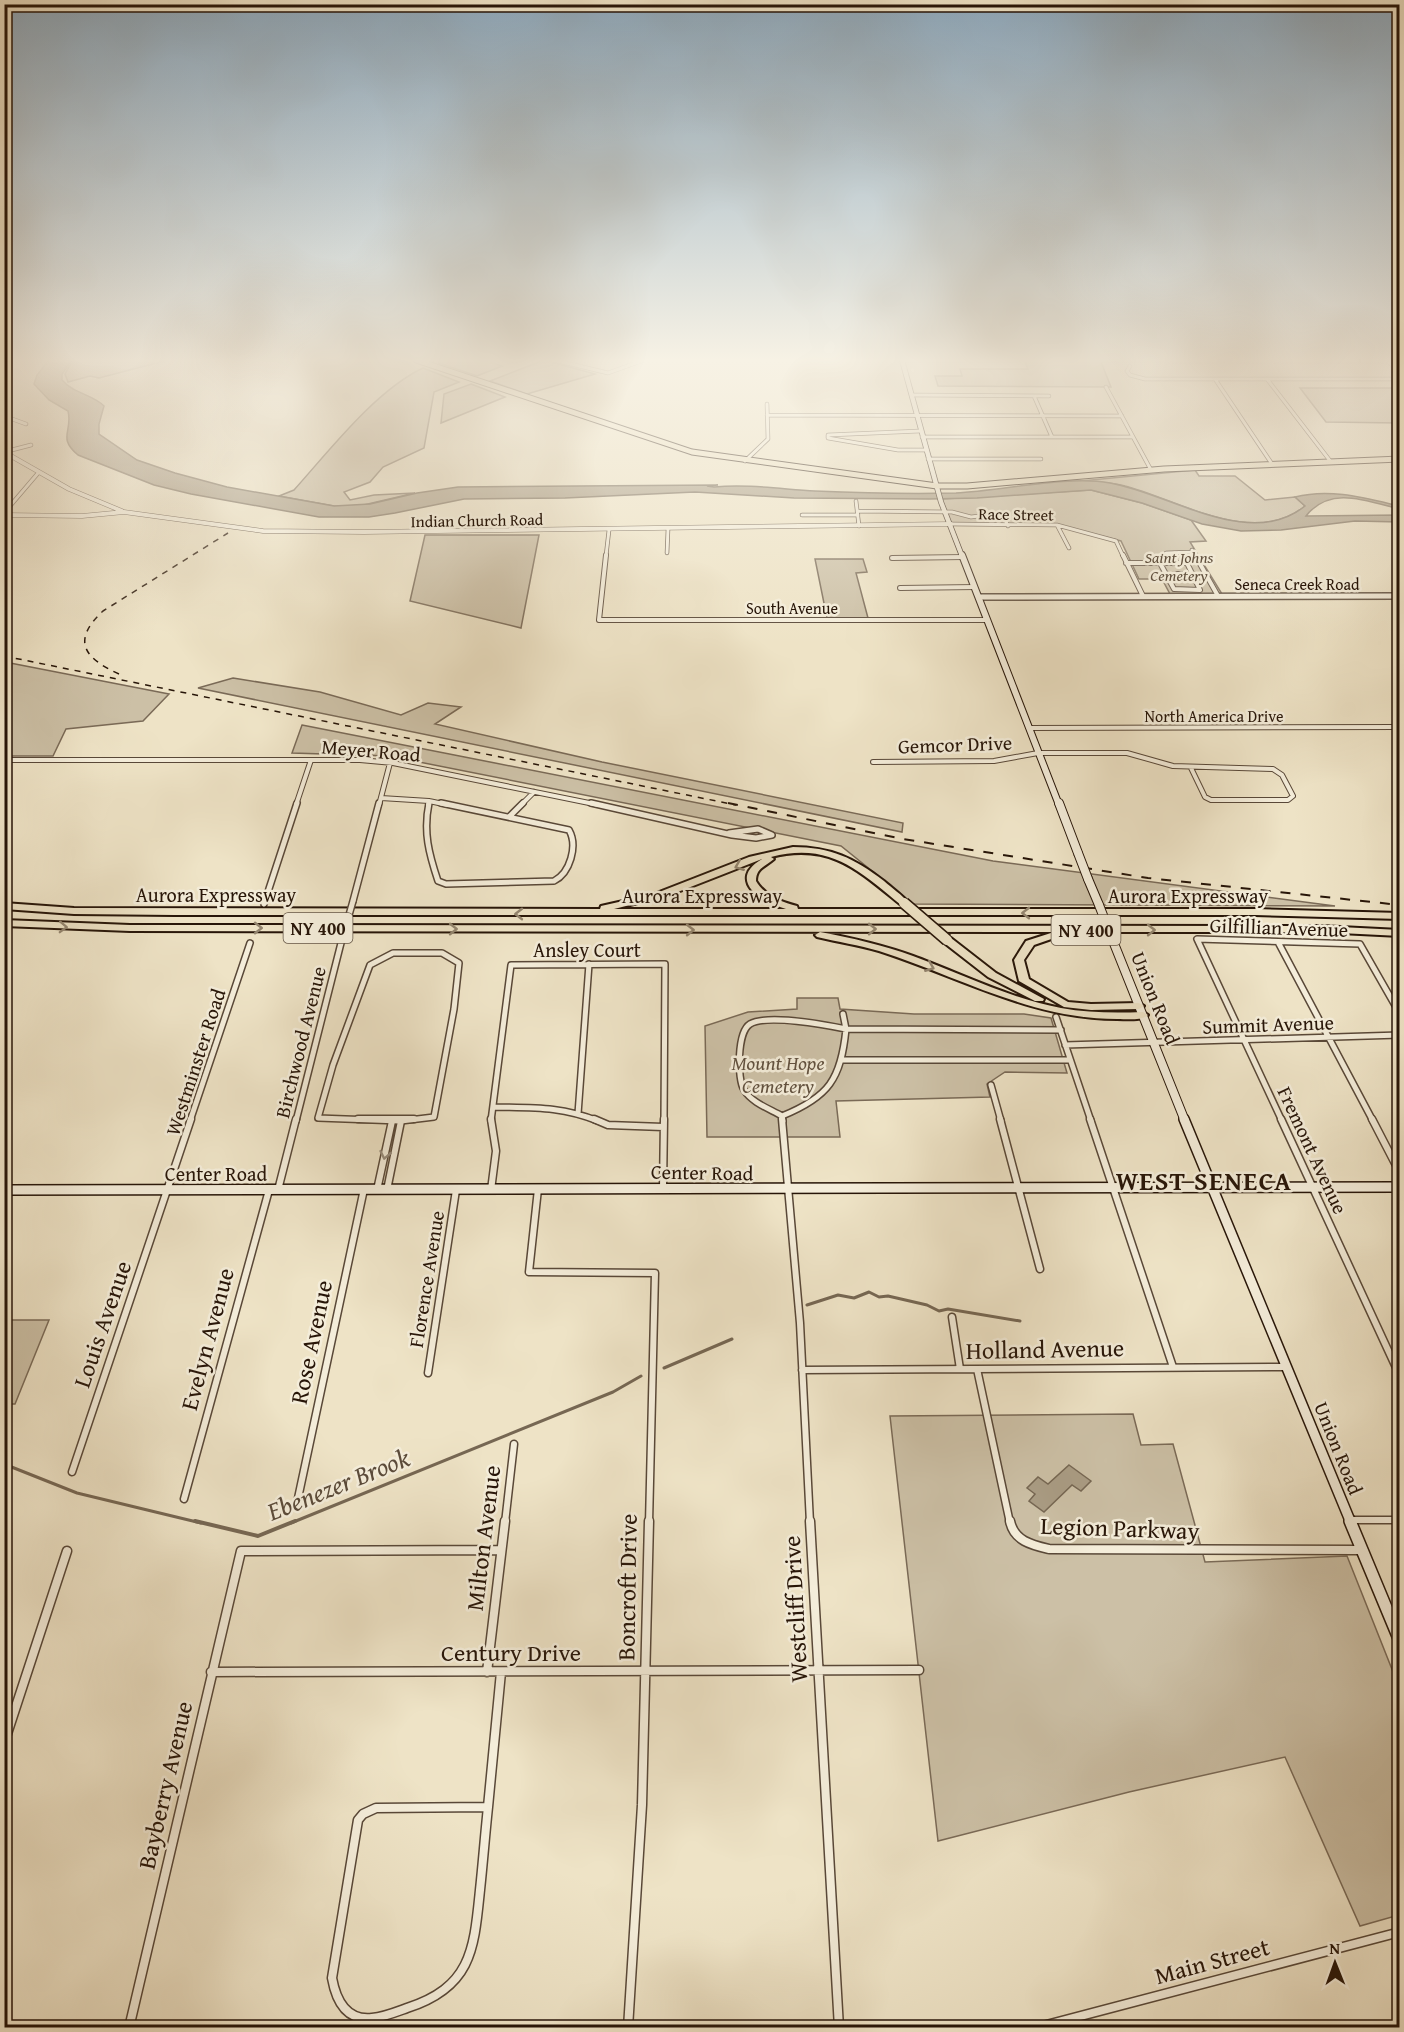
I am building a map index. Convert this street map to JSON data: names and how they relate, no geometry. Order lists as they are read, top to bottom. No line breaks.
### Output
{"streets":{"highway":["Aurora Expressway","NY 400"],"main road":["Union Road","Center Road"],"street":["Race Street","Indian Church Road","Seneca Creek Road","South Avenue","North America Drive","Gemcor Drive","Meyer Road","Gilfillian Avenue","Ansley Court","Summit Avenue","Birchwood Avenue","Westminster Road","Fremont Avenue","Florence Avenue","Louis Avenue","Evelyn Avenue","Rose Avenue","Holland Avenue","Legion Parkway","Milton Avenue","Boncroft Drive","Westcliff Drive","Century Drive","Bayberry Avenue","Main Street"]},"crossings":[["Race Street","Indian Church Road"],["Race Street","Union Road"],["Indian Church Road","South Avenue"],["Indian Church Road","Union Road"],["Seneca Creek Road","Union Road"],["South Avenue","Union Road"],["North America Drive","Union Road"],["Gemcor Drive","Union Road"],["Meyer Road","Birchwood Avenue"],["Gilfillian Avenue","Fremont Avenue"],["Ansley Court","Center Road"],["Union Road","Summit Avenue"],["Union Road","Center Road"],["Union Road","Holland Avenue"],["Union Road","Legion Parkway"],["Summit Avenue","Fremont Avenue"],["Birchwood Avenue","Center Road"],["Birchwood Avenue","Evelyn Avenue"],["Westminster Road","Center Road"],["Westminster Road","Louis Avenue"],["Fremont Avenue","Center Road"],["Center Road","Florence Avenue"],["Center Road","Louis Avenue"],["Center Road","Evelyn Avenue"],["Center Road","Rose Avenue"],["Center Road","Boncroft Drive"],["Center Road","Westcliff Drive"],["Holland Avenue","Legion Parkway"],["Holland Avenue","Westcliff Drive"],["Milton Avenue","Century Drive"],["Milton Avenue","Bayberry Avenue"],["Boncroft Drive","Century Drive"],["Westcliff Drive","Century Drive"],["Century Drive","Bayberry Avenue"]],"districts":["WEST SENECA"],"water":["Ebenezer Brook"],"parks":["Saint Johns Cemetery","Mount Hope Cemetery"],"north":"top"}
